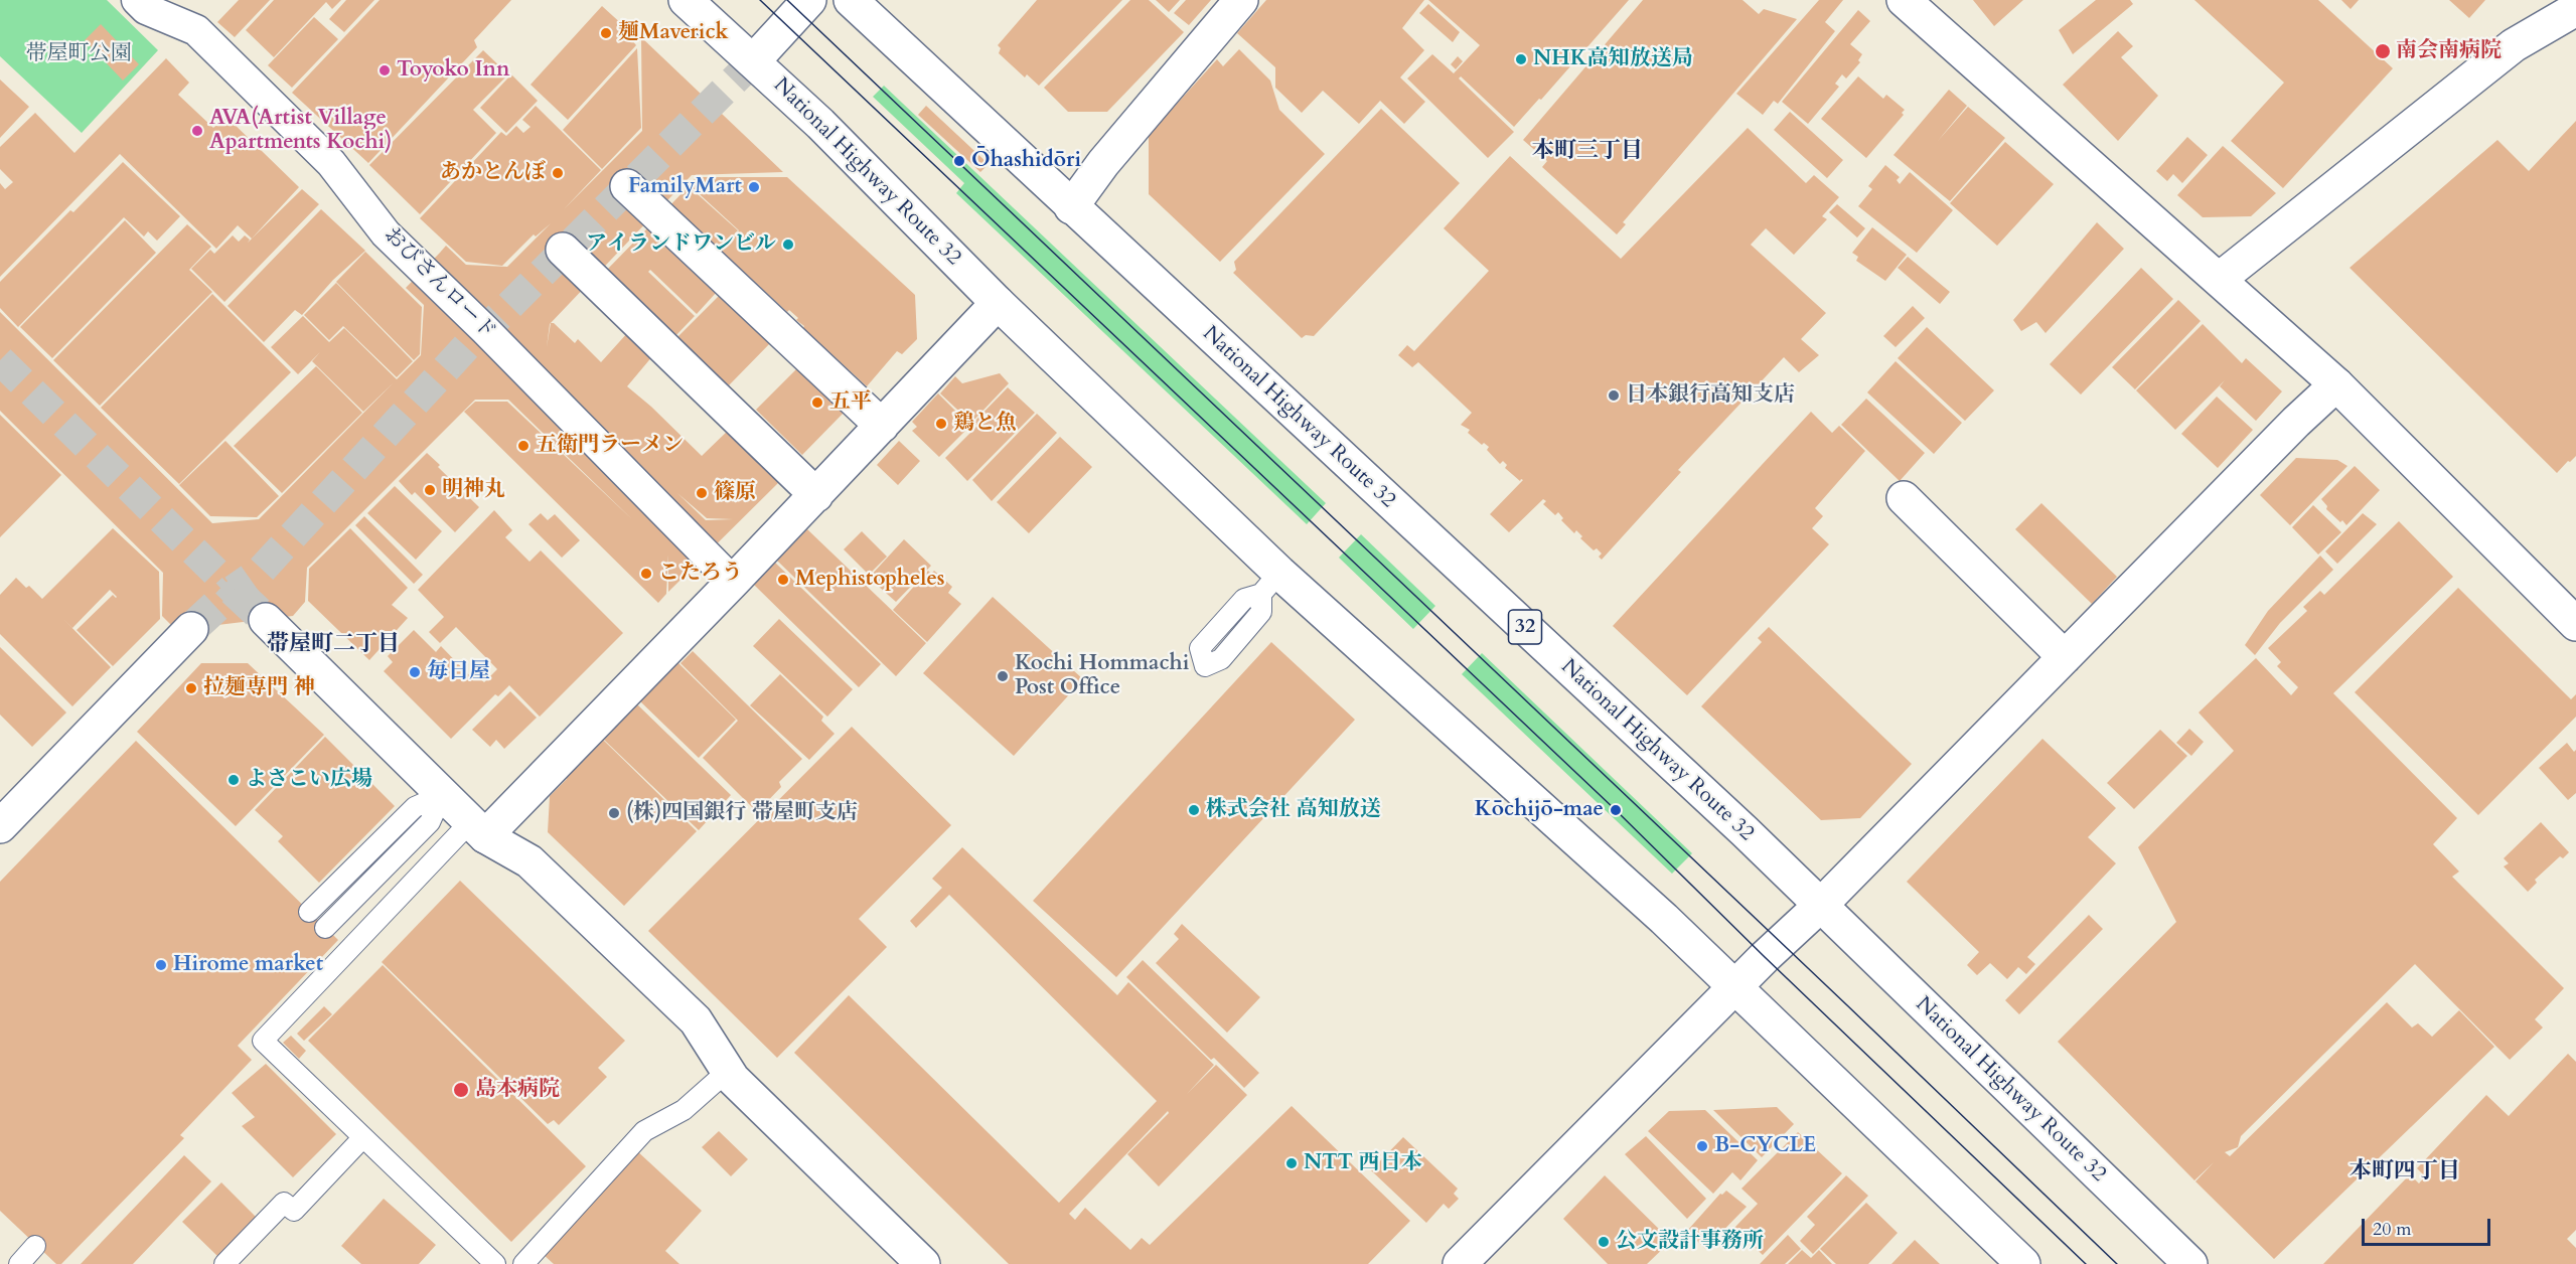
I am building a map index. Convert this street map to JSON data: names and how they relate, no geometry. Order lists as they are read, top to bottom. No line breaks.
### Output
{"streets":{"main road":["National Highway Route 32","32"],"street":["おびさんロード"]},"districts":["本町三丁目","帯屋町二丁目","本町四丁目"],"parks":["帯屋町公園"],"places":["麺Maverick","南会南病院","NHK高知放送局","Toyoko Inn","AVA(Artist Village Apartments Kochi)","Ōhashidōri","あかとんぼ","FamilyMart","アイランドワンビル","日本銀行高知支店","五平","鶏と魚","五衛門ラーメン","明神丸","篠原","こたろう","Mephistopheles","毎日屋","Kochi Hommachi Post Office","拉麺専門 神","よさこい広場","株式会社 高知放送","Kōchijō-mae","(株)四国銀行 帯屋町支店","Hirome market","島本病院","B-CYCLE","NTT 西日本","公文設計事務所"],"scale_bar":"20 m"}
